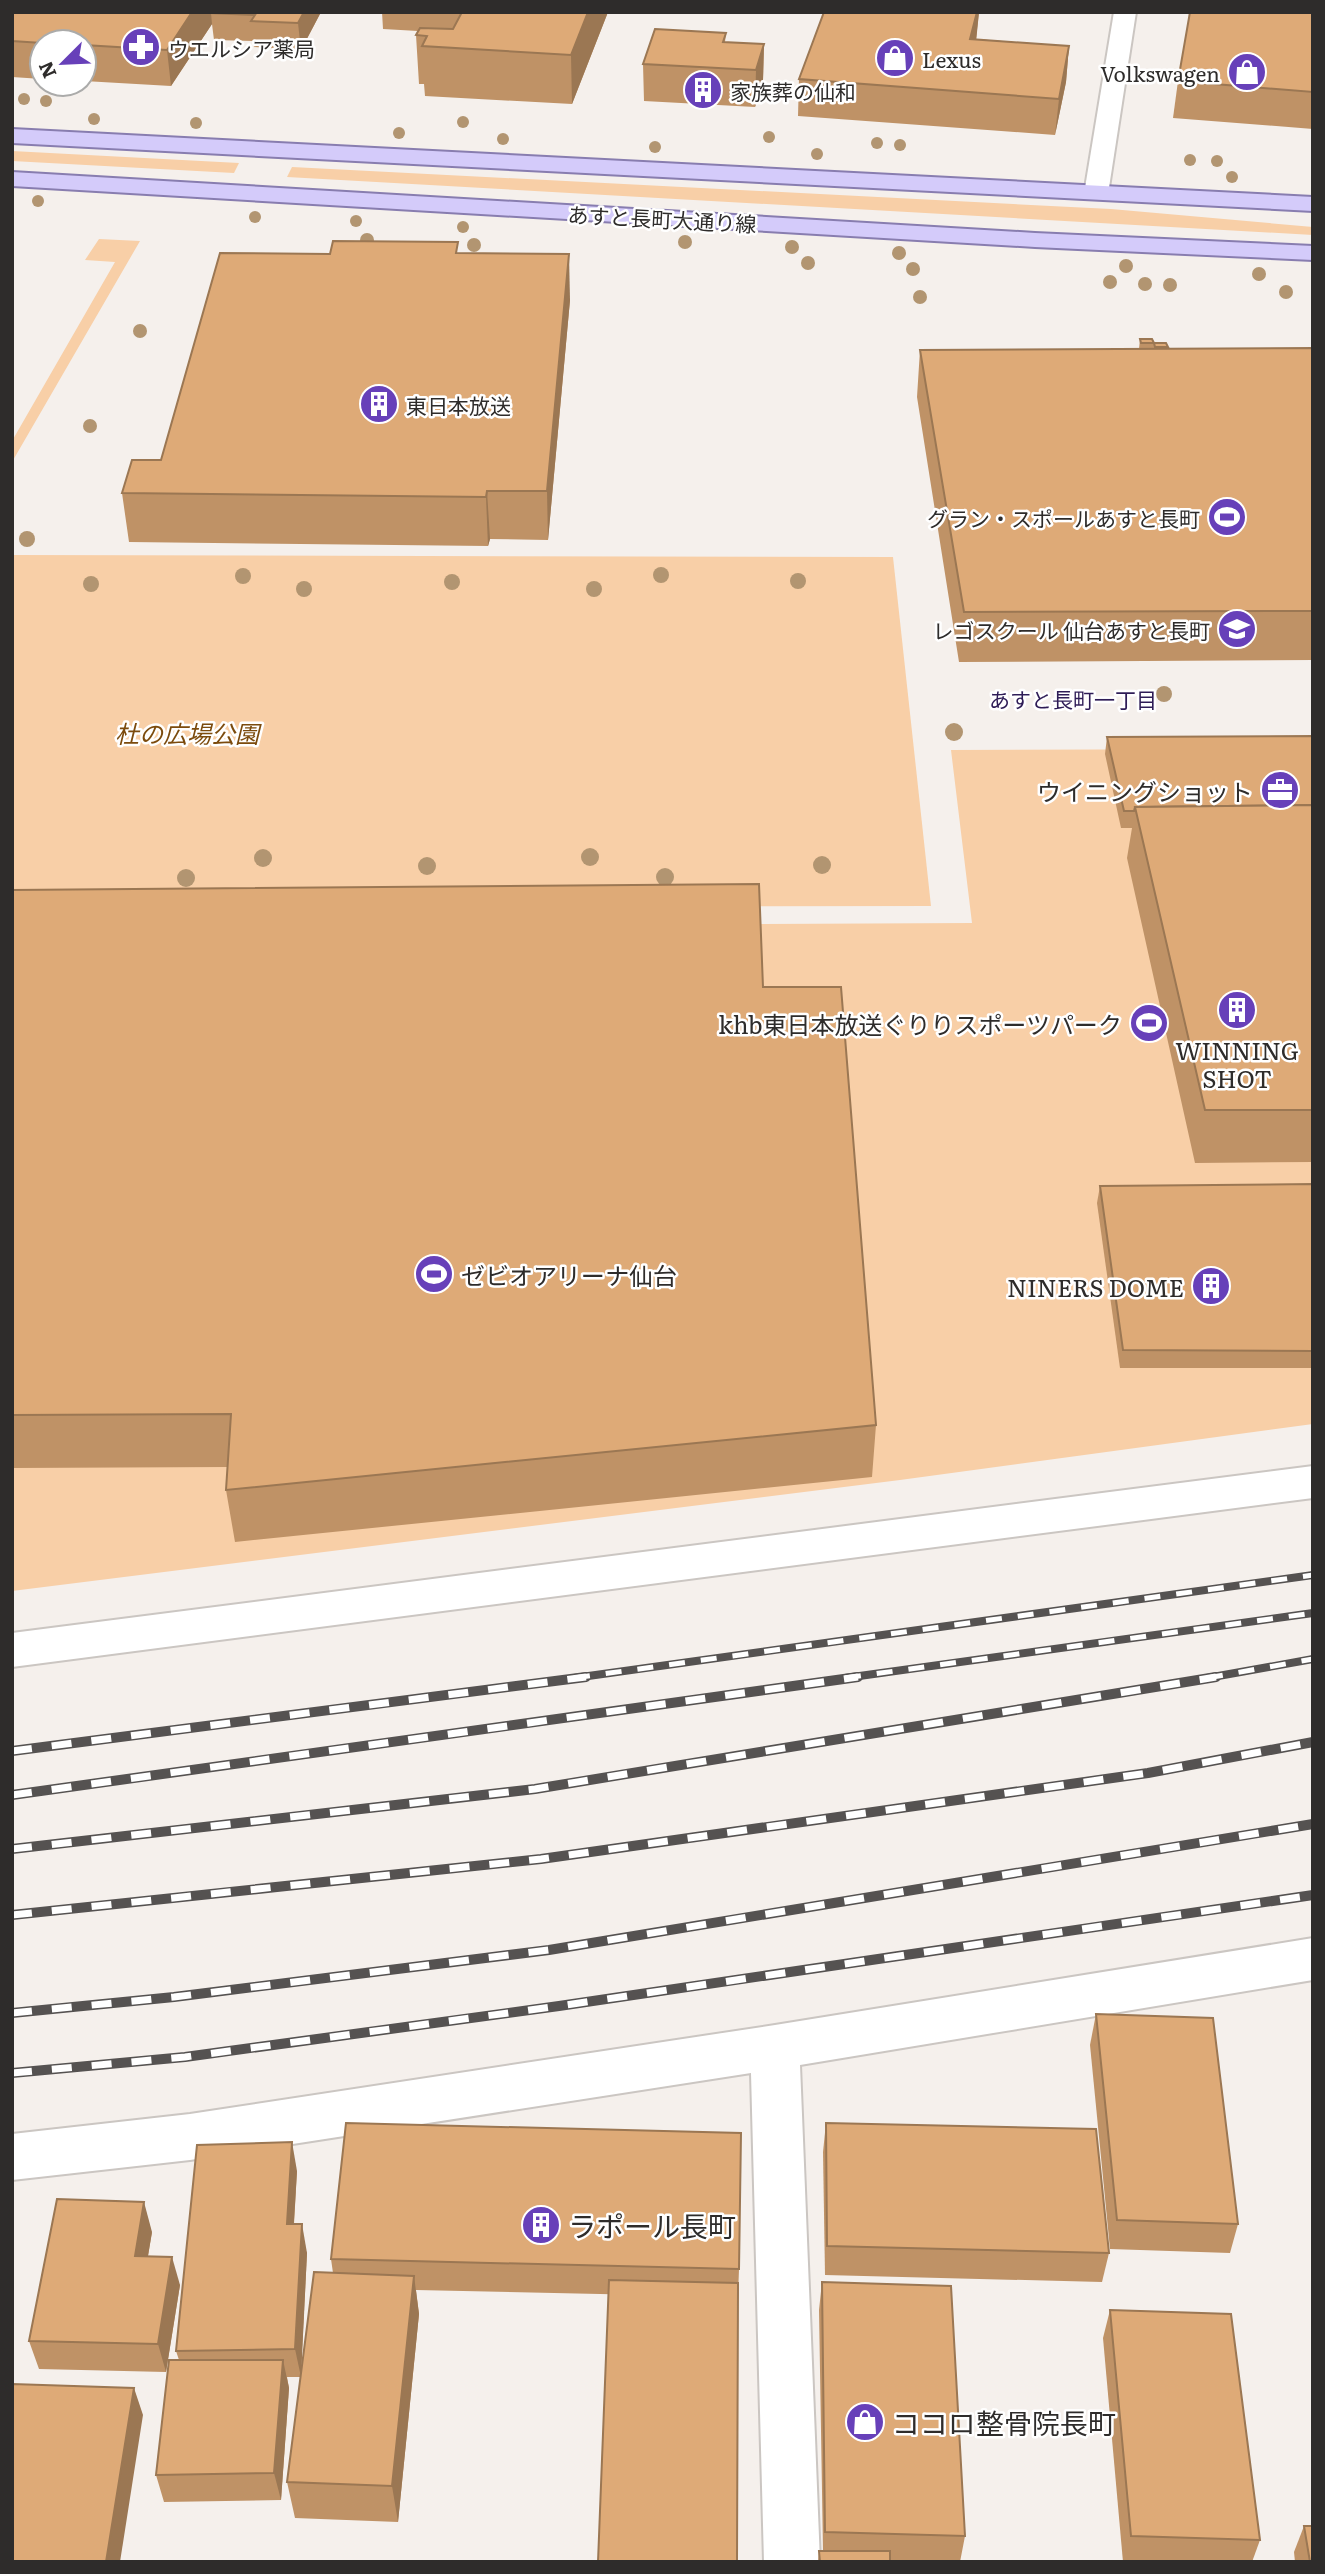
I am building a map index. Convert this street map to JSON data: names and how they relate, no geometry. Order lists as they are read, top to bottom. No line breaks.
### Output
{"streets":{"main road":["あすと長町大通り線"]},"districts":["あすと長町一丁目"],"parks":["杜の広場公園"],"places":{"pharmacy":["ウエルシア薬局"],"shop":["Lexus","Volkswagen","ココロ整骨院長町"],"building":["家族葬の仙和","東日本放送","WINNING SHOT","NINERS DOME","ラポール長町"],"sports":["グラン・スポールあすと長町","khb東日本放送ぐりりスポーツパーク","ゼビオアリーナ仙台"],"school or university":["レゴスクール 仙台あすと長町"],"office":["ウイニングショット"]},"north":"bottom left"}
